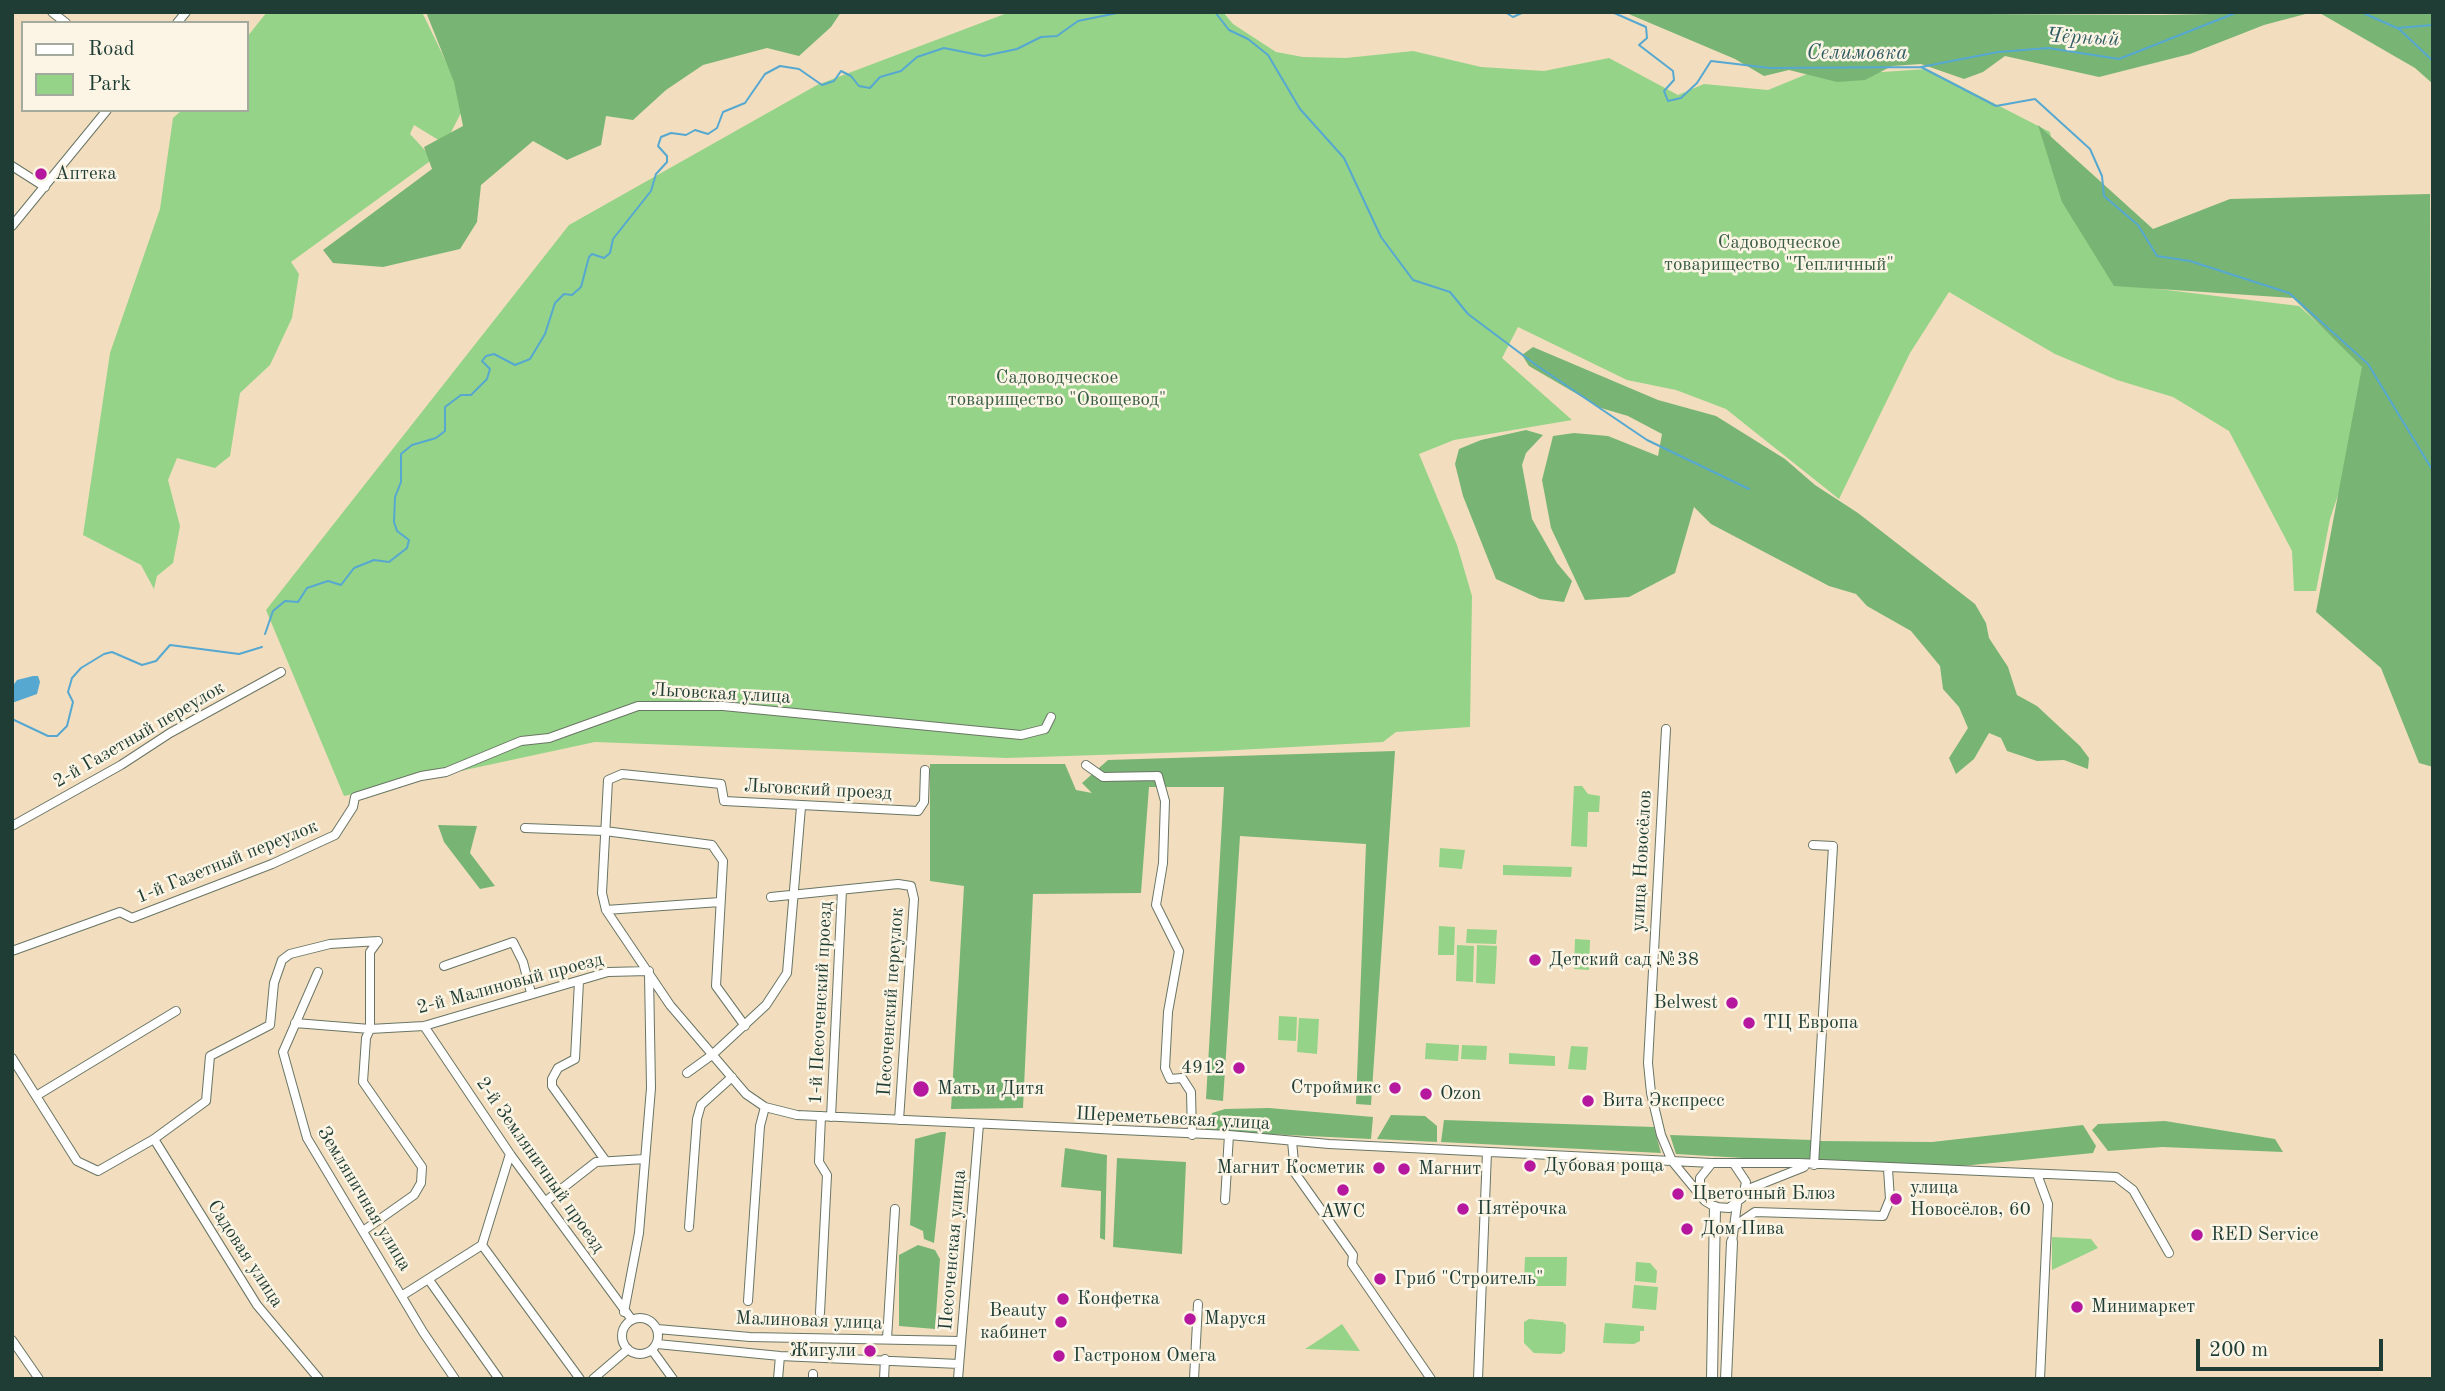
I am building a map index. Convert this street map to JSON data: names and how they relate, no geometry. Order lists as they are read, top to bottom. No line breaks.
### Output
{"streets":{"street":["Льговская улица","2-й Газетный переулок","Льговский проезд","улица Новосёлов","1-й Газетный переулок","2-й Малиновый проезд","Песоченский переулок","1-й Песоченский проезд","Шереметьевская улица","2-й Земляничный проезд","Земляничная улица","Песоченская улица","Садовая улица","Малиновая улица"]},"crossings":[["Льговская улица","1-й Газетный переулок"],["улица Новосёлов","Шереметьевская улица"],["2-й Малиновый проезд","Шереметьевская улица"],["2-й Малиновый проезд","2-й Земляничный проезд"],["2-й Малиновый проезд","Земляничная улица"],["Песоченский переулок","1-й Песоченский проезд"],["Песоченский переулок","Шереметьевская улица"],["1-й Песоченский проезд","Шереметьевская улица"],["Шереметьевская улица","Песоченская улица"],["2-й Земляничный проезд","Малиновая улица"],["Песоченская улица","Малиновая улица"]],"water":["Чёрный","Селимовка"],"parks":["Садоводческое товарищество \"Тепличный\"","Садоводческое товарищество \"Овощевод\""],"places":["Аптека","Детский сад №38","Belwest","ТЦ Европа","4912","Строймикс","Мать и Дитя","Ozon","Вита Экспресс","Дубовая роща","Магнит Косметик","Магнит","AWC","Цветочный Блюз","улица Новосёлов, 60","Пятёрочка","Дом Пива","RED Service","Гриб \"Строитель\"","Конфетка","Минимаркет","Маруся","Beauty кабинет","Жигули","Гастроном Омега"],"legend":["Road","Park"],"scale_bar":"200 m"}
